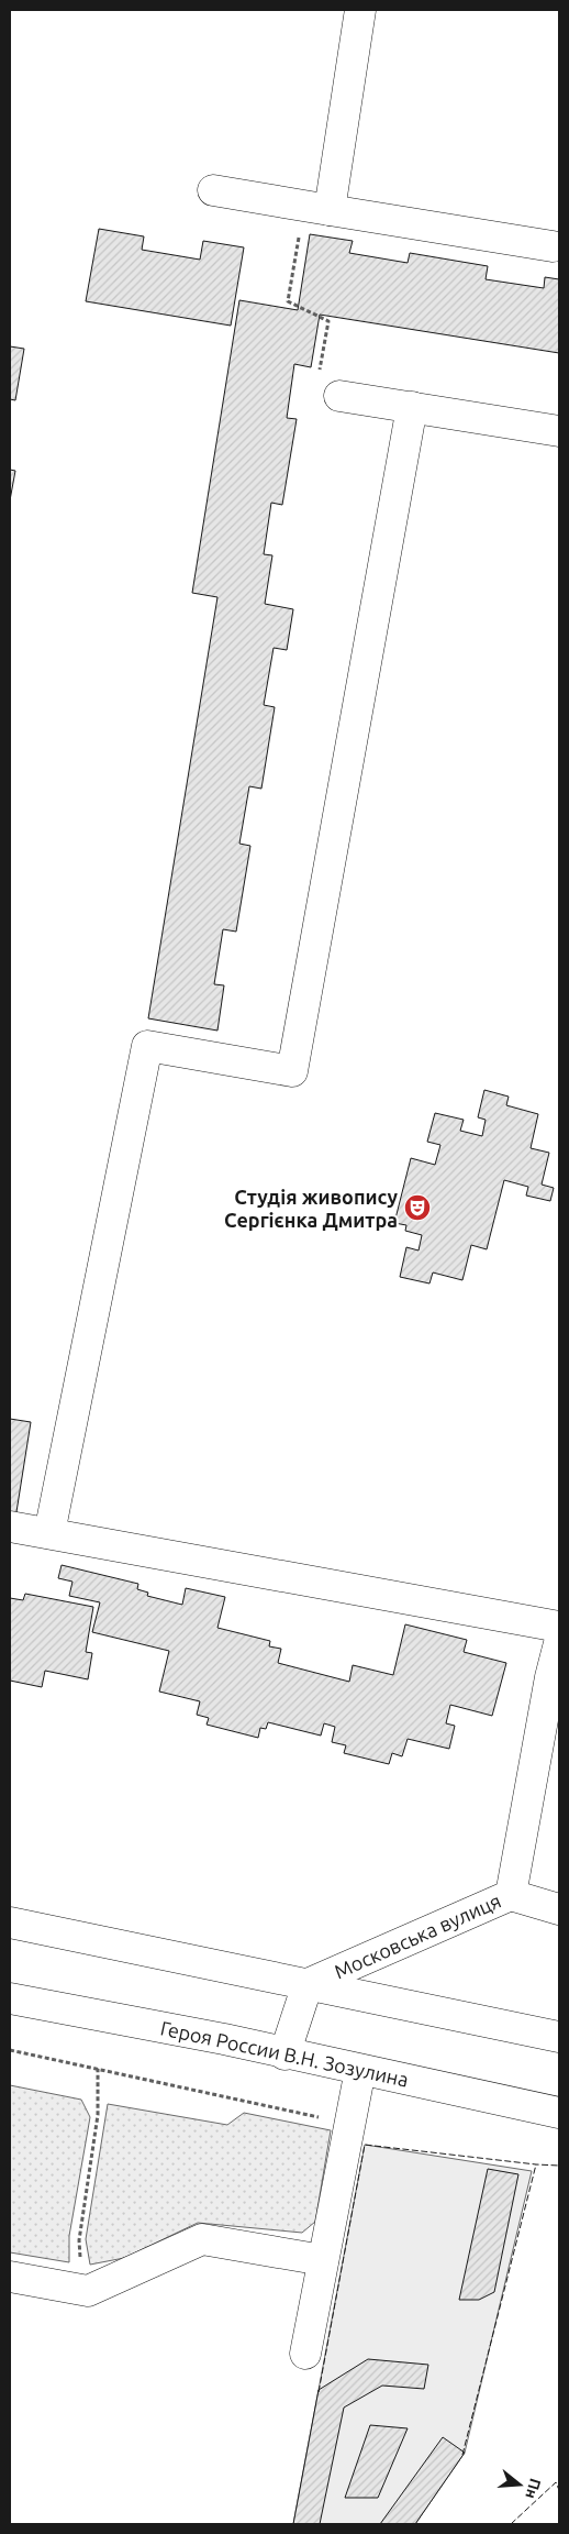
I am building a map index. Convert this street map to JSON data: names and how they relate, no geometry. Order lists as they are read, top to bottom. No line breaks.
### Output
{"streets":{"main road":["Московська вулиця","Героя России В.Н. Зозулина"]},"places":{"theatre":["Студія живопису Сергієнка Дмитра"]},"north":"right"}
